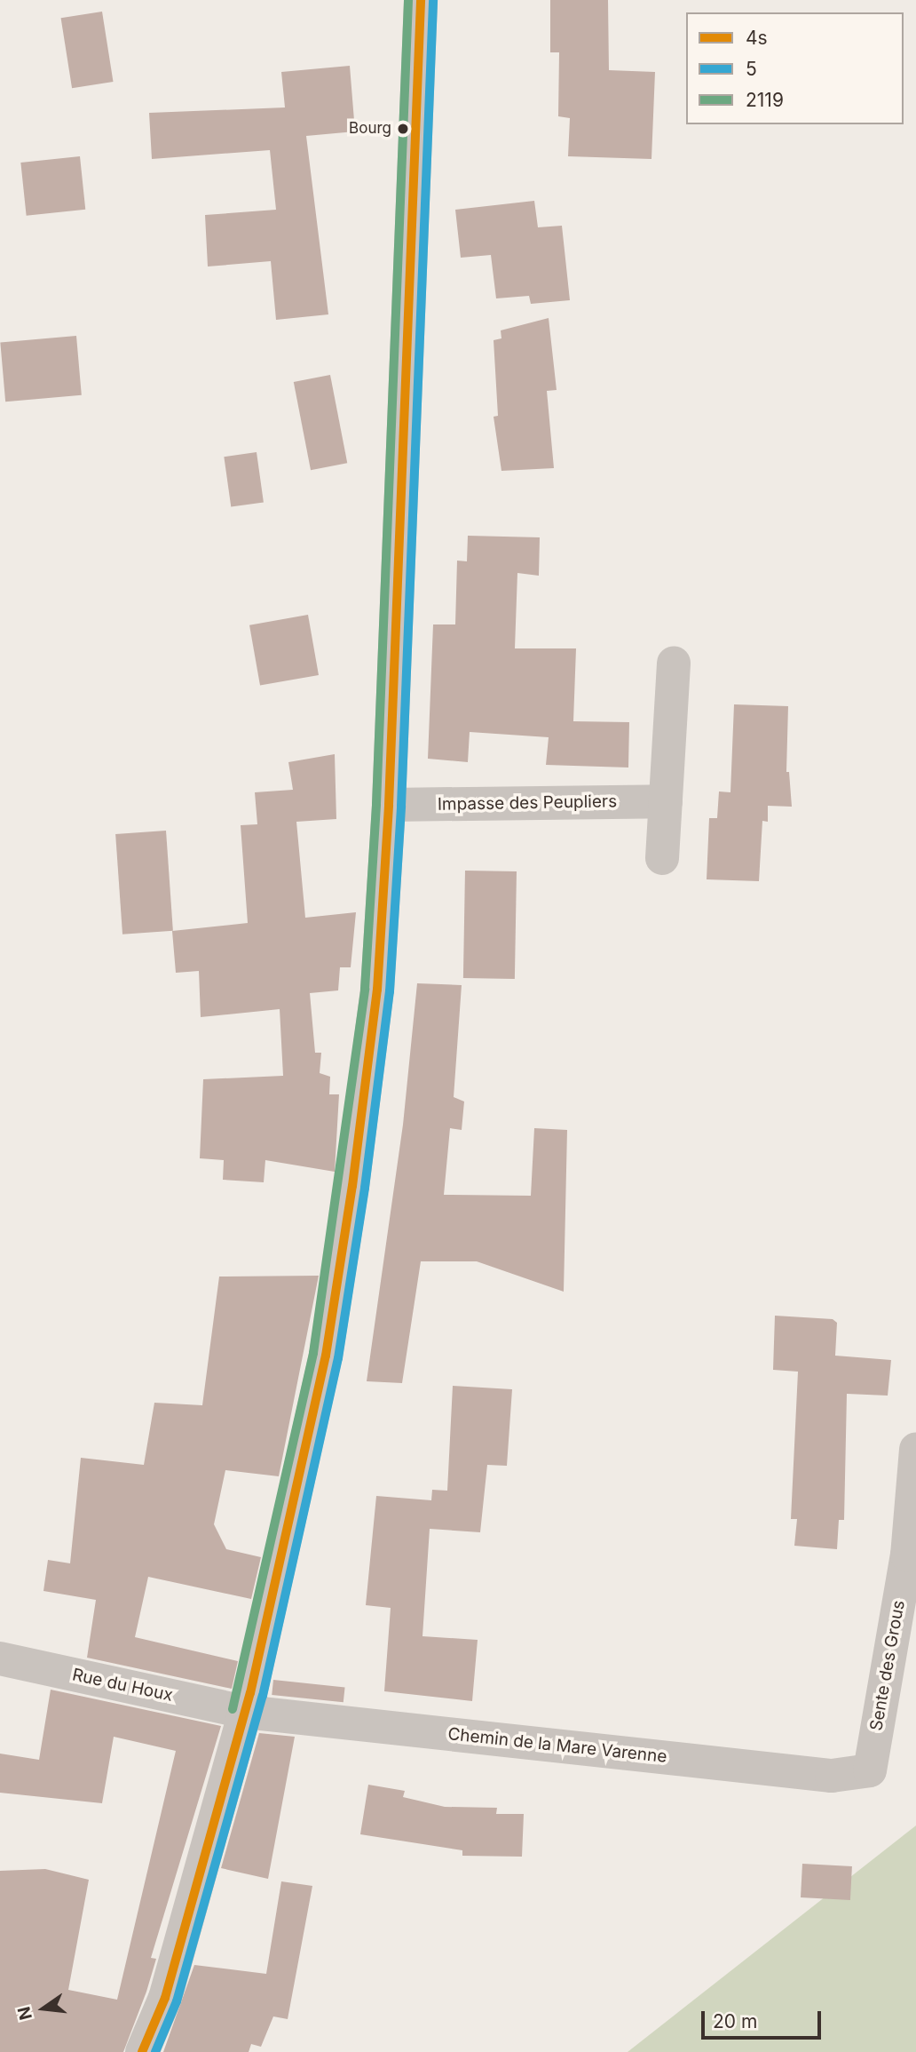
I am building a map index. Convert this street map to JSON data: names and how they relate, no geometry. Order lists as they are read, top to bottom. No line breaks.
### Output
{"streets":{"street":["Impasse des Peupliers","Sente des Grous","Rue du Houx","Chemin de la Mare Varenne"]},"crossings":[["Sente des Grous","Chemin de la Mare Varenne"],["Rue du Houx","Chemin de la Mare Varenne"]],"places":["Bourg"],"lines":["transit line 4s","transit line 2119","transit line 5"],"legend":["4s","5","2119"],"scale_bar":"20 m","north":"left"}
